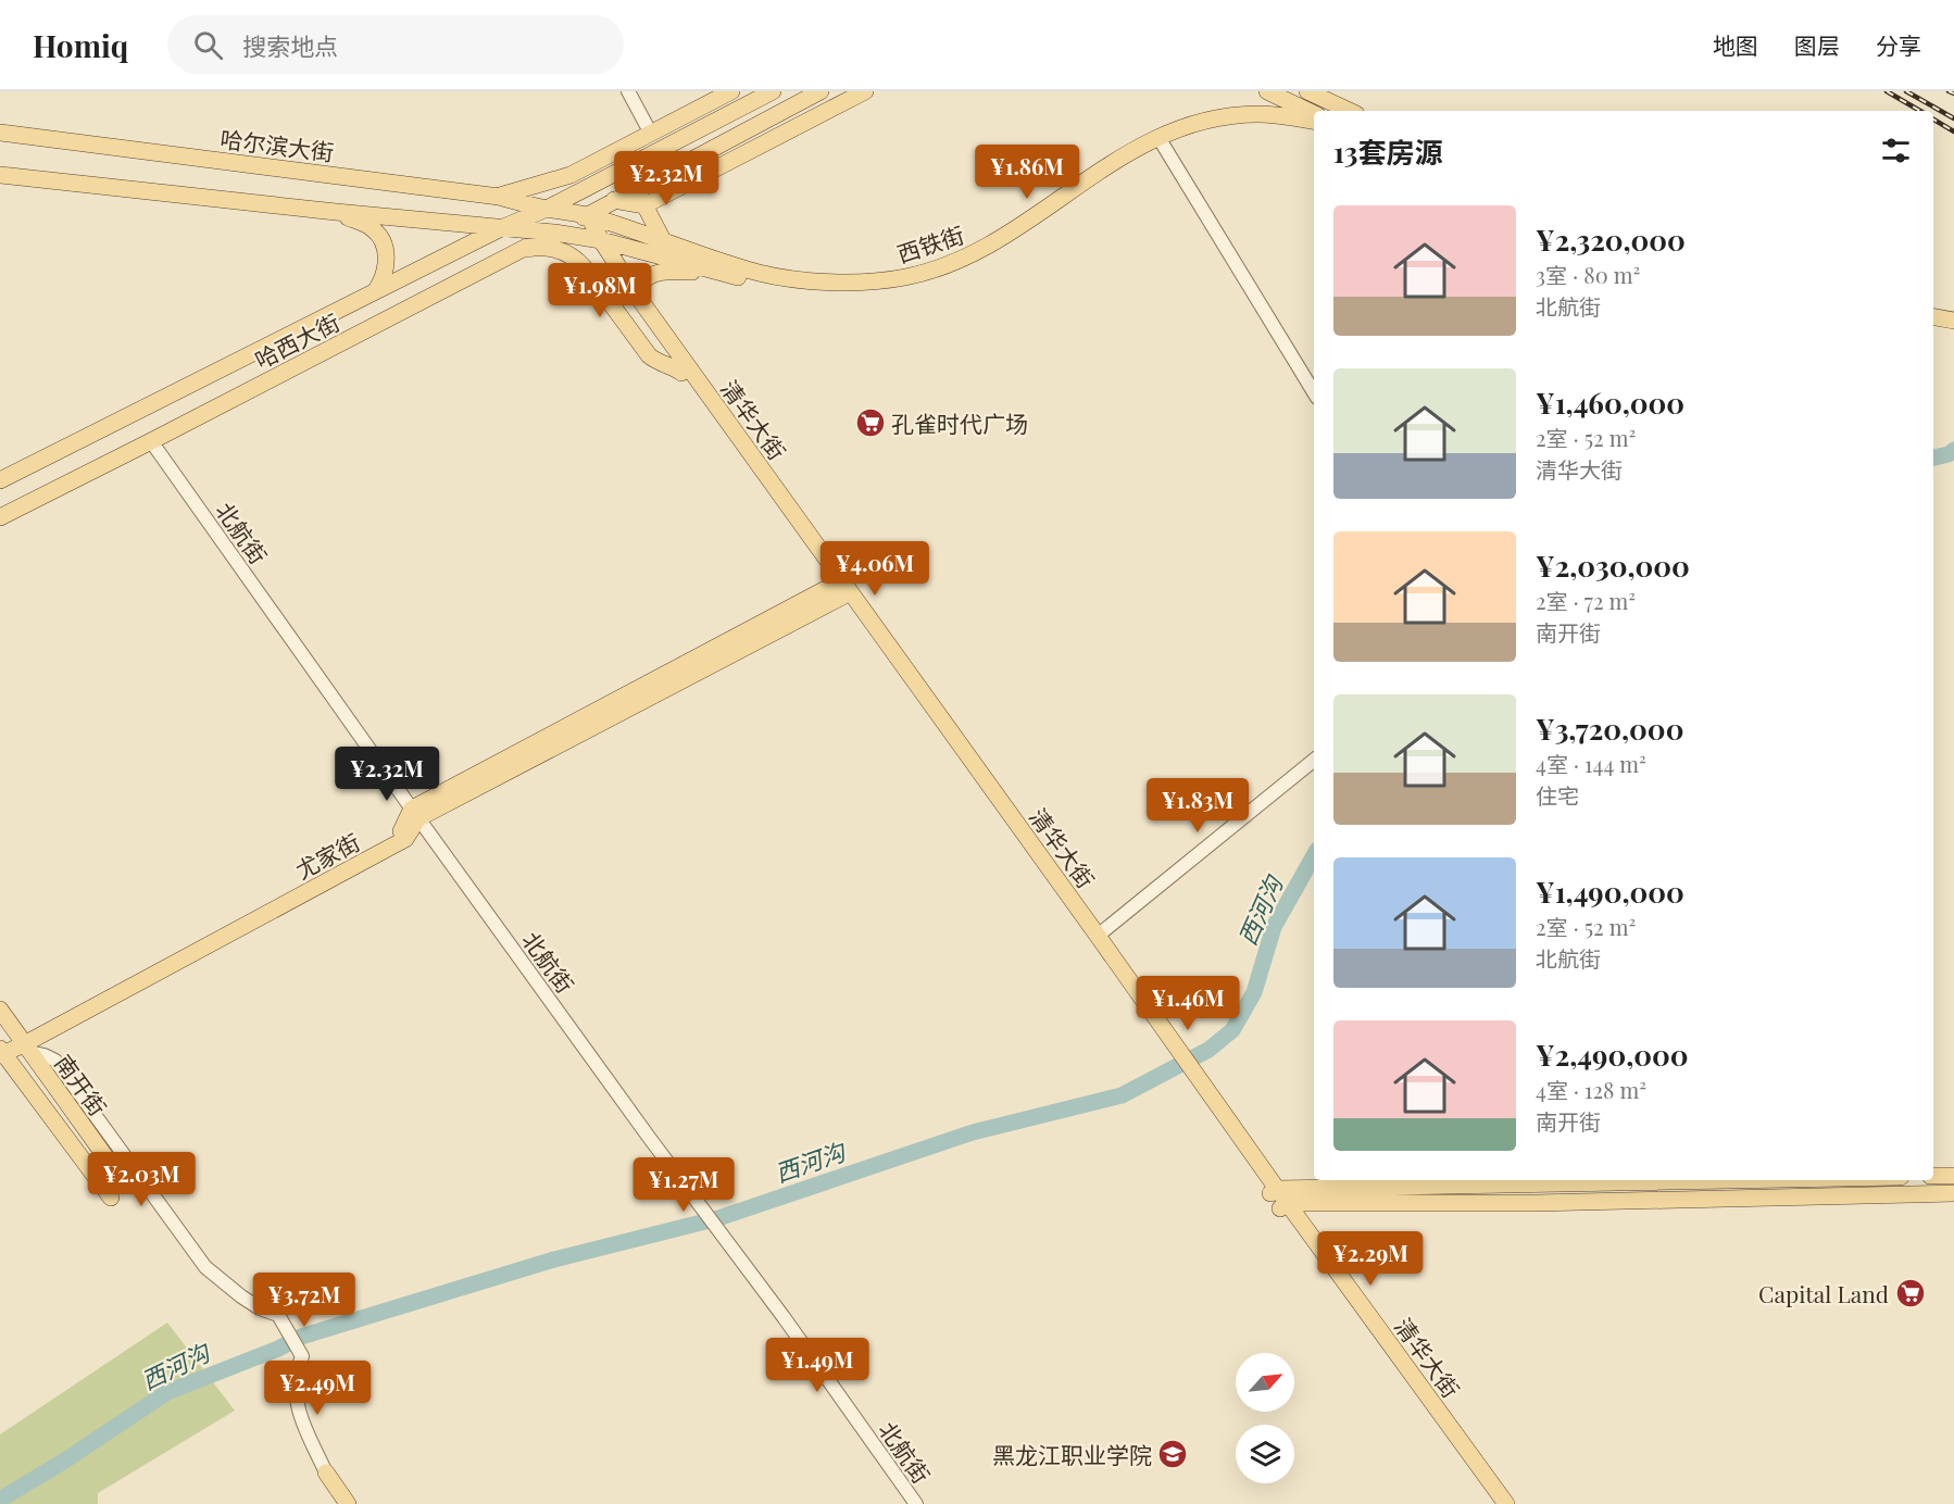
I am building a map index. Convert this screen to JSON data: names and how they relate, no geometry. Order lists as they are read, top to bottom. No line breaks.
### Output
{"streets":{"main road":["哈尔滨大街","西铁街","哈西大街","清华大街","尤家街","南开街"],"street":["北航街"]},"crossings":[["哈尔滨大街","西铁街"],["哈尔滨大街","哈西大街"],["哈尔滨大街","清华大街"],["哈西大街","清华大街"],["哈西大街","北航街"],["清华大街","尤家街"],["北航街","尤家街"],["尤家街","南开街"]],"water":["西河沟"],"places":{"supermarket":["孔雀时代广场","Capital Land"],"school or university":["黑龙江职业学院"]},"north":"top right","page":{"header":"Homiq","search":"搜索地点","nav":["地图","图层","分享"],"heading":"13套房源","price":["¥1.86M","¥2.32M","¥1.98M","¥4.06M","¥2.32M","¥1.83M","¥1.46M","¥2.03M","¥1.27M","¥2.29M","¥3.72M","¥1.49M","¥2.49M"],"list":[{"name":"¥2,320,000","note":"3室 · 80 m² · 北航街"},{"name":"¥1,460,000","note":"2室 · 52 m² · 清华大街"},{"name":"¥2,030,000","note":"2室 · 72 m² · 南开街"},{"name":"¥3,720,000","note":"4室 · 144 m² · 住宅"},{"name":"¥1,490,000","note":"2室 · 52 m² · 北航街"},{"name":"¥2,490,000","note":"4室 · 128 m² · 南开街"}]}}
